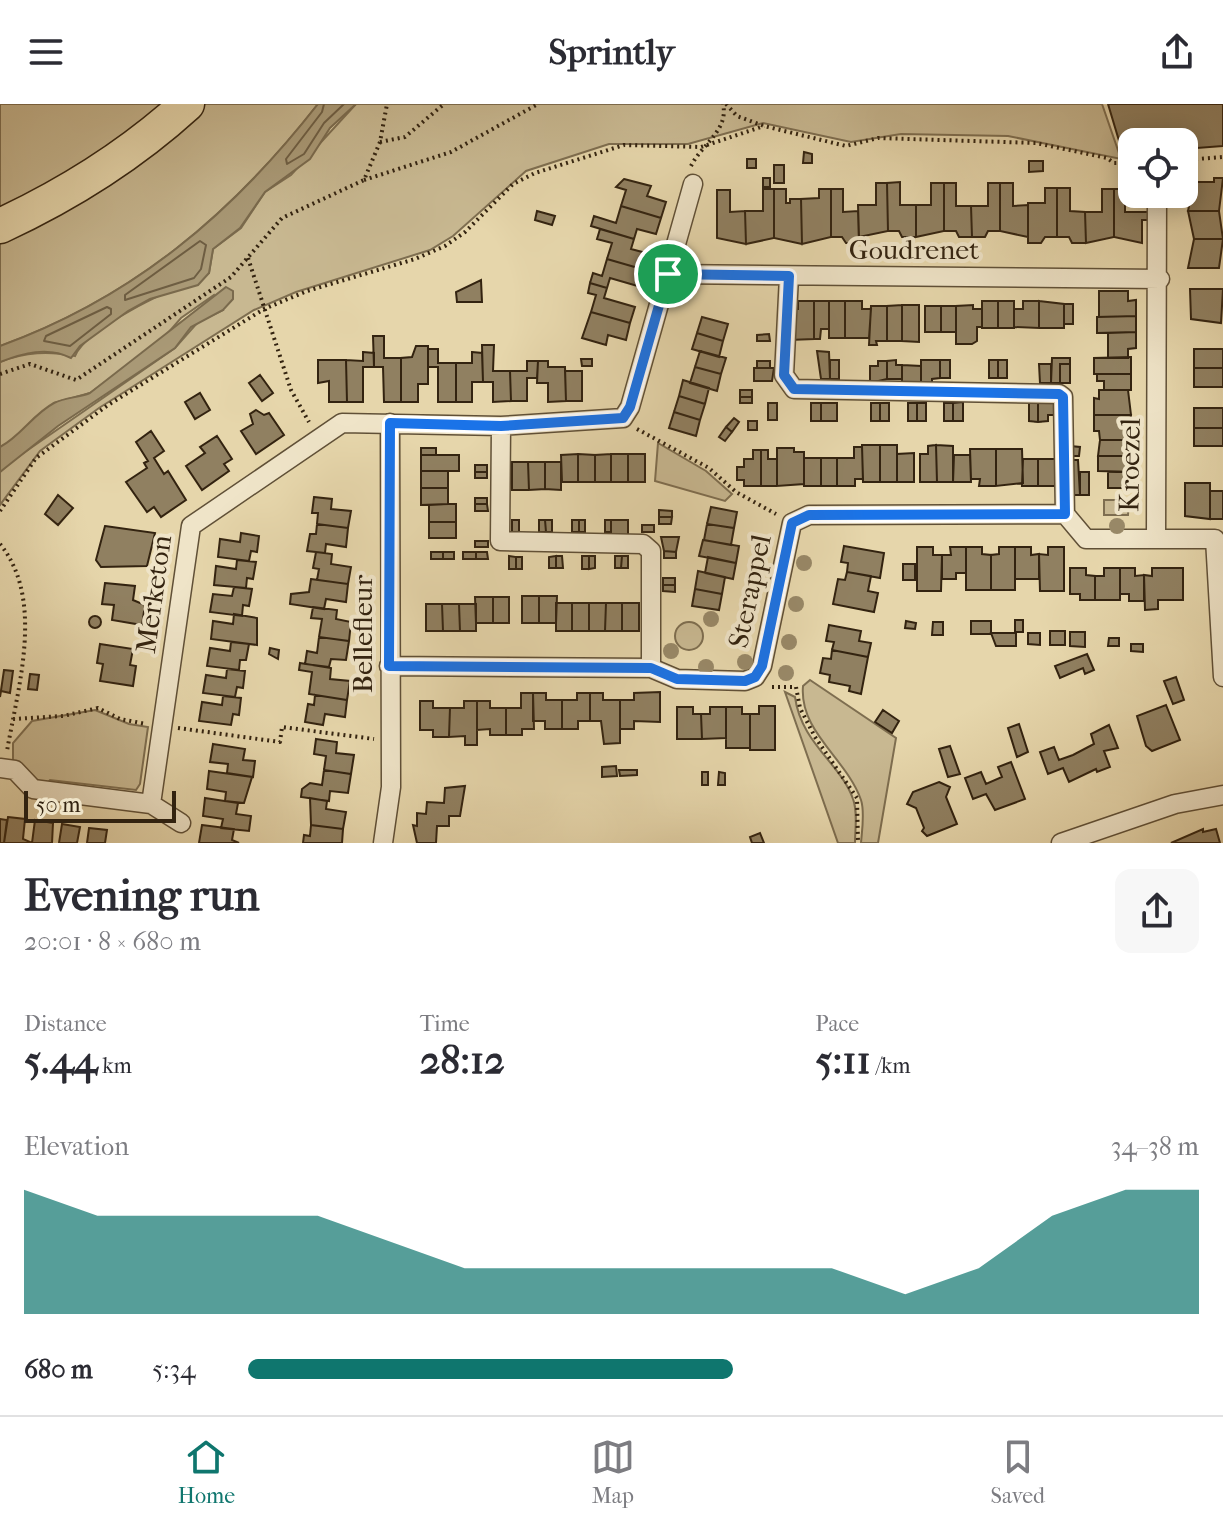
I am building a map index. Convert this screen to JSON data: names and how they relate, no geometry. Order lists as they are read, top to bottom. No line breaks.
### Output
{"streets":{"street":["Goudrenet","Kroezel","Sterappel","Merketon","Bellefleur"]},"crossings":[["Goudrenet","Kroezel"],["Sterappel","Bellefleur"],["Merketon","Bellefleur"]],"scale_bar":"50 m","page":{"header":"Sprintly","scale":"50 m","heading":["Evening run","20:01 · 8 × 680 m"],"stats":[["Distance","5.44 km"],["Time","28:12"],["Pace","5:11 /km"]],"chart":["Elevation","34–38 m"],"list":[{"name":"680 m","note":"5:34"}],"tabs":["Home","Map","Saved"]}}
